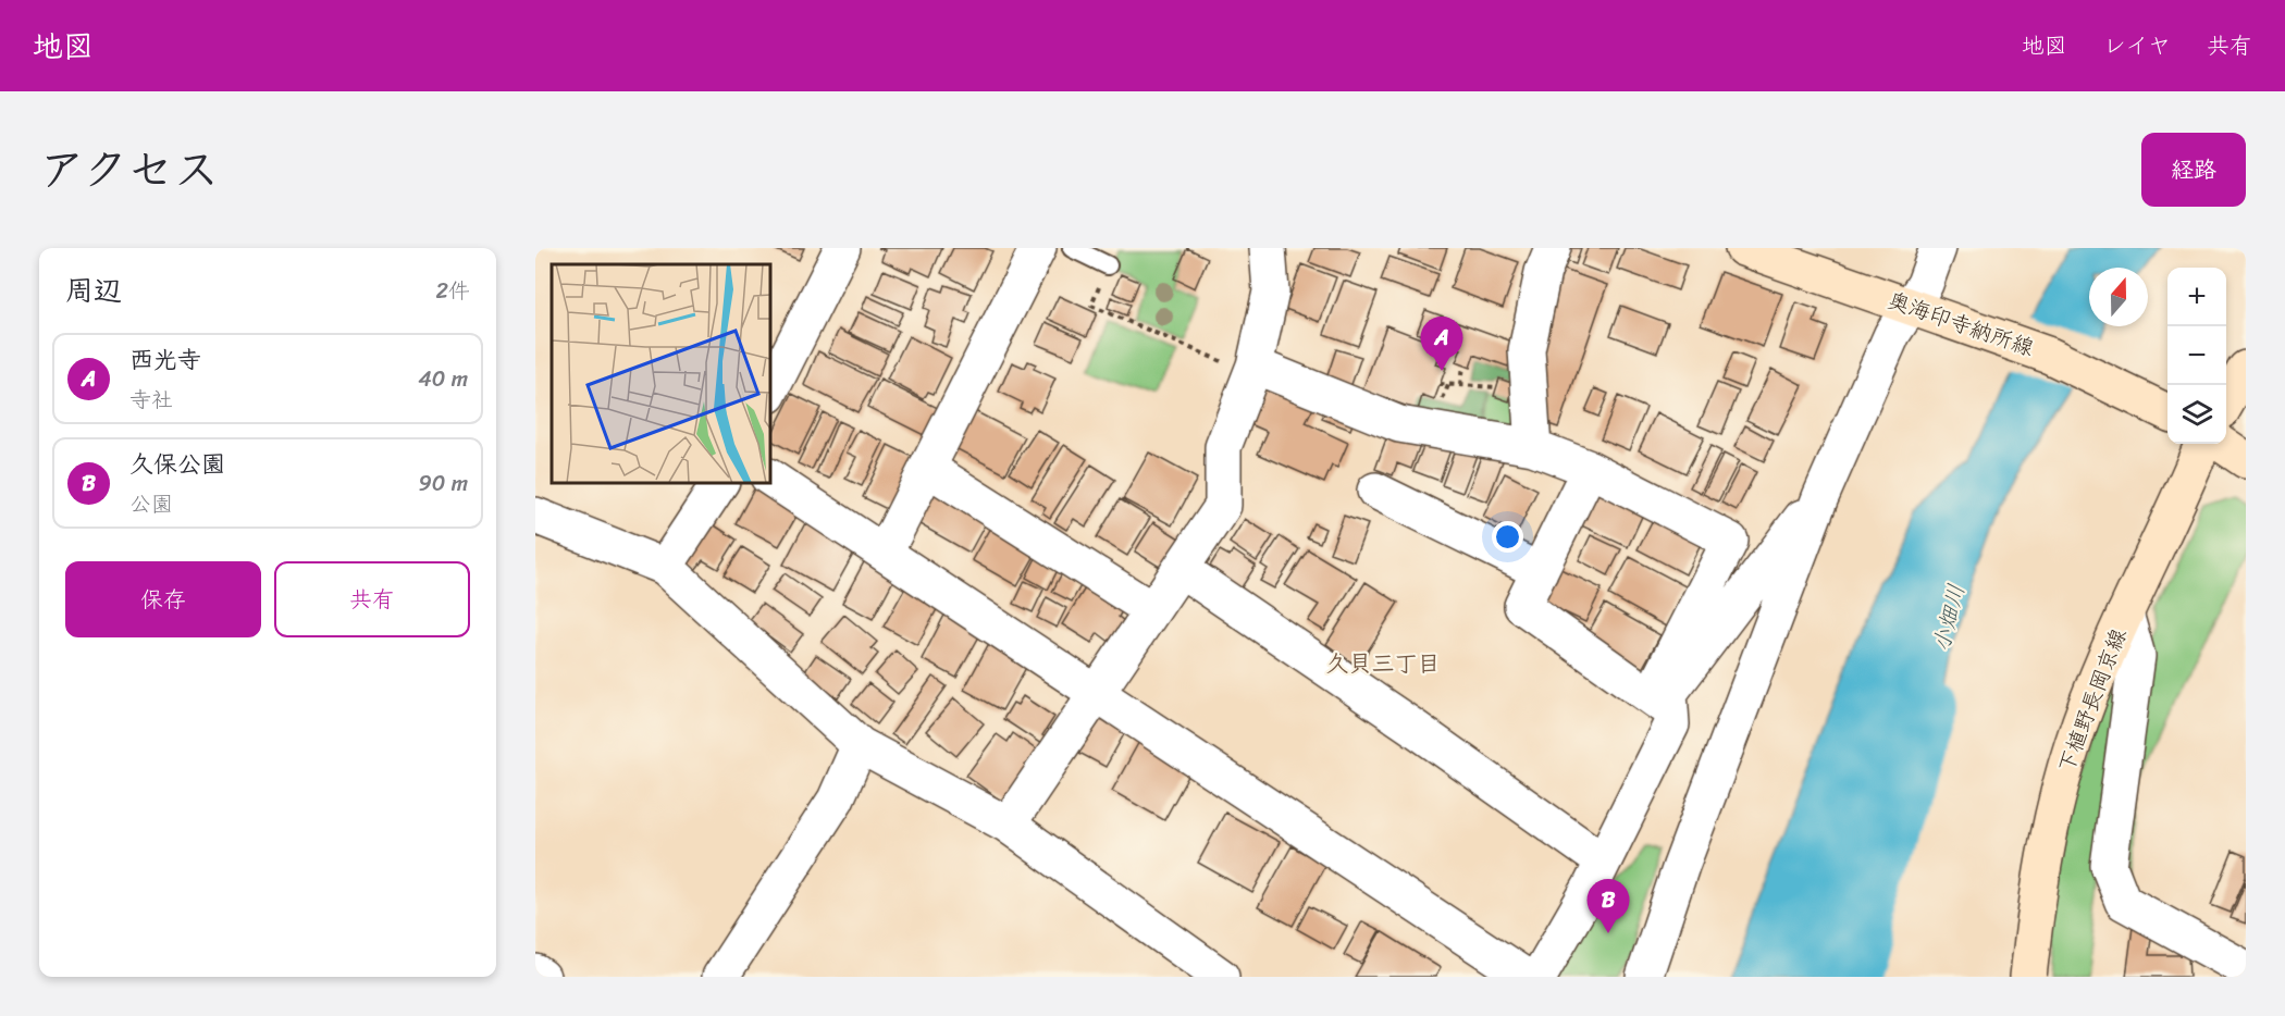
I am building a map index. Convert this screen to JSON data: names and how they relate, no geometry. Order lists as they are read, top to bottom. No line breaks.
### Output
{"streets":{"main road":["奥海印寺納所線","下植野長岡京線"]},"districts":["久貝三丁目"],"water":["小畑川"],"north":"top","page":{"header":"地図","nav":["地図","レイヤ","共有"],"title":"アクセス","buttons":["経路",["保存","共有"]],"heading":["周辺","2件"],"map_buttons":["+","−"],"pins":["A","B"],"list":[{"mark":"A","name":"西光寺","note":"寺社","value":"40 m"},{"mark":"B","name":"久保公園","note":"公園","value":"90 m"}]}}
